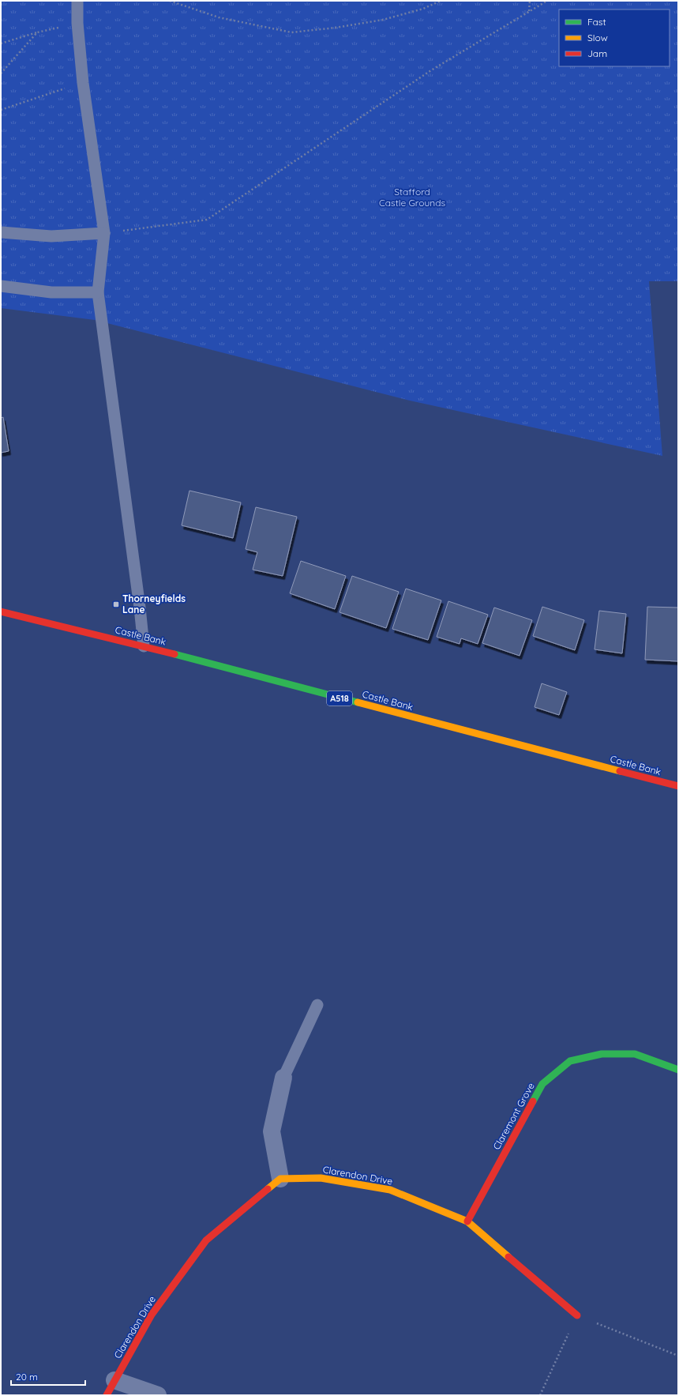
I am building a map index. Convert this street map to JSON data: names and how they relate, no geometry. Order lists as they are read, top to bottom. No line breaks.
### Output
{"streets":{"main road":["Castle Bank","A518","Claremont Grove","Clarendon Drive"]},"crossings":[["Claremont Grove","Clarendon Drive"]],"parks":["Stafford Castle Grounds"],"places":{"transit":["Thorneyfields Lane"]},"legend":["Fast","Slow","Jam"],"scale_bar":"20 m"}
